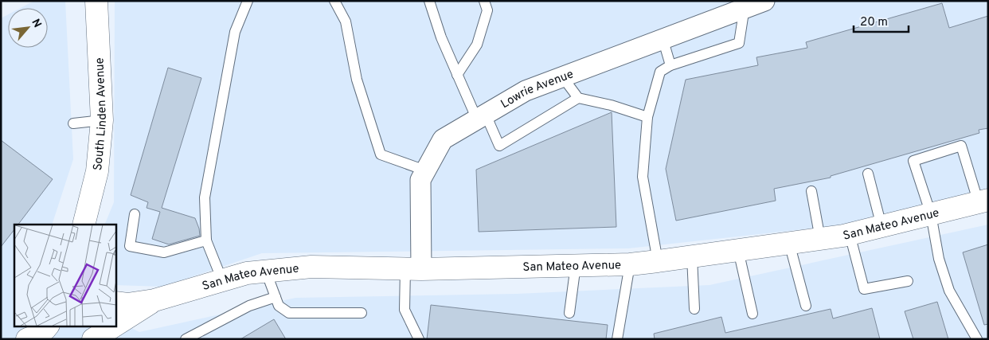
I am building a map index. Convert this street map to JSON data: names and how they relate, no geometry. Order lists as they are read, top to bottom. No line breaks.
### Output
{"streets":{"main road":["South Linden Avenue","San Mateo Avenue"],"street":["Lowrie Avenue"]},"crossings":[["Lowrie Avenue","San Mateo Avenue"]],"scale_bar":"20 m","north":"top right"}
